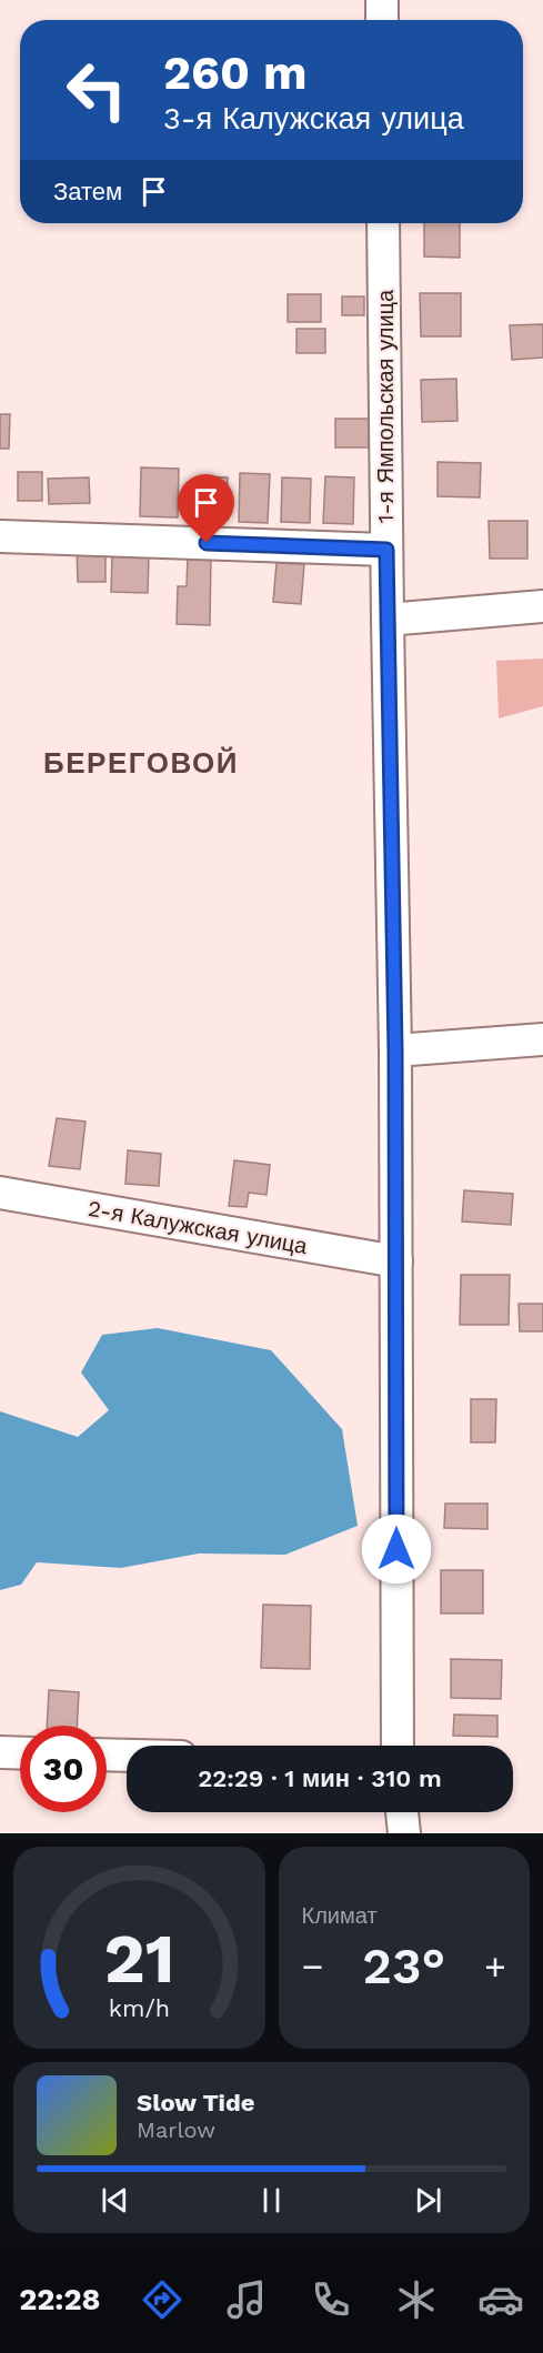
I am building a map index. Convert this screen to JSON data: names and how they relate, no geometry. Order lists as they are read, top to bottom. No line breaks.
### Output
{"streets":{"street":["1-я Ямпольская улица","2-я Калужская улица"]},"crossings":[["1-я Ямпольская улица","2-я Калужская улица"]],"districts":["БЕРЕГОВОЙ"],"page":{"turn":["260 m","3-я Калужская улица"],"then":"Затем","limit":"30","trip":"22:29 · 1 мин · 310 m","tile":"Климат","heat":["−","23°","+"],"song":["Slow Tide","Marlow"],"tabs":"22:28","gauge":["21","km/h"]}}
